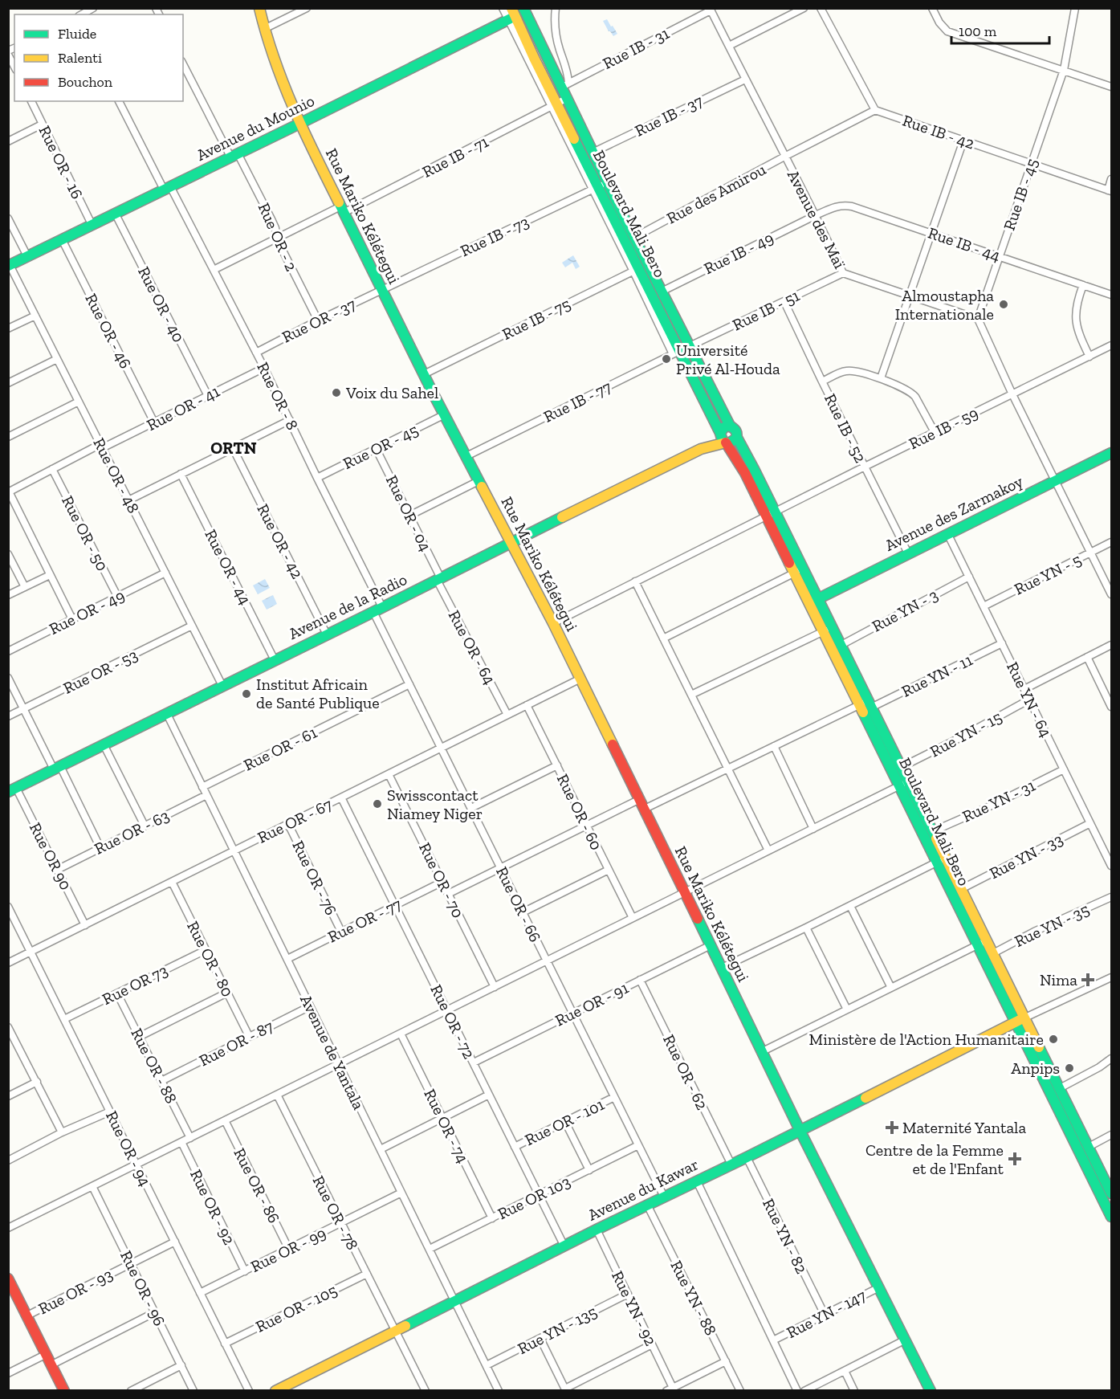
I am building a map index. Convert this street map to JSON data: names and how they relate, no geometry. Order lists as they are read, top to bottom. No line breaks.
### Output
{"streets":{"street":["Rue IB - 31","Rue IB - 37","Avenue du Mounio","Rue IB - 42","Rue IB - 71","Rue OR - 16","Rue des Amirou","Rue IB - 45","Boulevard Mali Bero","Rue Mariko Kélétegui","Avenue des Maï","Rue IB - 73","Rue OR - 2","Rue IB - 44","Rue IB - 49","Rue OR - 40","Rue IB - 51","Rue IB - 75","Rue OR - 37","Rue OR - 46","Rue OR - 8","Rue IB - 77","Rue OR - 41","Rue IB - 52","Rue IB - 59","Rue OR - 45","Rue OR - 48","Rue OR - 04","Avenue des Zarmakoy","Rue OR - 50","Rue OR - 42","Rue OR - 44","Rue YN - 5","Avenue de la Radio","Rue YN - 3","Rue OR - 49","Rue OR - 64","Rue OR - 53","Rue YN - 11","Rue YN - 64","Rue YN - 15","Rue OR - 61","Rue YN - 31","Rue OR - 60","Rue OR - 67","Rue OR - 63","Rue OR 90","Rue YN - 33","Rue OR - 76","Rue OR - 70","Rue OR - 66","Rue OR - 77","Rue YN - 35","Rue OR - 80","Rue OR 73","Rue OR - 91","Rue OR - 72","Rue OR - 87","Avenue de Yantala","Rue OR - 88","Rue OR - 62","Rue OR - 101","Rue OR - 74","Rue OR - 94","Rue OR - 86","Avenue du Kawar","Rue OR 103","Rue OR - 92","Rue OR - 78","Rue YN - 82","Rue OR - 99","Rue OR - 96","Rue OR - 93","Rue YN - 88","Rue OR - 105","Rue YN - 92","Rue YN - 147","Rue YN - 135"]},"crossings":[["Rue IB - 31","Boulevard Mali Bero"],["Rue IB - 31","Avenue des Maï"],["Rue IB - 37","Boulevard Mali Bero"],["Rue IB - 37","Avenue des Maï"],["Avenue du Mounio","Rue OR - 16"],["Avenue du Mounio","Boulevard Mali Bero"],["Avenue du Mounio","Rue Mariko Kélétegui"],["Avenue du Mounio","Rue OR - 2"],["Avenue du Mounio","Rue OR - 40"],["Avenue du Mounio","Rue OR - 46"],["Avenue du Mounio","Rue OR - 8"],["Avenue du Mounio","Rue OR - 48"],["Rue IB - 42","Rue des Amirou"],["Rue IB - 42","Rue IB - 45"],["Rue IB - 71","Boulevard Mali Bero"],["Rue IB - 71","Rue Mariko Kélétegui"],["Rue IB - 71","Rue OR - 2"],["Rue IB - 71","Rue OR - 8"],["Rue des Amirou","Boulevard Mali Bero"],["Rue des Amirou","Avenue des Maï"],["Rue IB - 45","Avenue des Maï"],["Rue IB - 45","Rue IB - 44"],["Boulevard Mali Bero","Rue IB - 73"],["Boulevard Mali Bero","Rue IB - 49"],["Boulevard Mali Bero","Rue IB - 51"],["Boulevard Mali Bero","Rue IB - 75"],["Boulevard Mali Bero","Rue IB - 77"],["Boulevard Mali Bero","Rue IB - 59"],["Boulevard Mali Bero","Avenue des Zarmakoy"],["Boulevard Mali Bero","Rue YN - 3"],["Boulevard Mali Bero","Rue YN - 11"],["Boulevard Mali Bero","Rue YN - 15"],["Boulevard Mali Bero","Rue YN - 31"],["Boulevard Mali Bero","Rue YN - 33"],["Boulevard Mali Bero","Rue YN - 35"],["Boulevard Mali Bero","Avenue du Kawar"],["Rue Mariko Kélétegui","Rue IB - 73"],["Rue Mariko Kélétegui","Rue IB - 75"],["Rue Mariko Kélétegui","Rue OR - 37"],["Rue Mariko Kélétegui","Rue IB - 77"],["Rue Mariko Kélétegui","Rue IB - 59"],["Rue Mariko Kélétegui","Rue OR - 45"],["Rue Mariko Kélétegui","Avenue de la Radio"],["Rue Mariko Kélétegui","Rue YN - 11"],["Rue Mariko Kélétegui","Rue OR - 67"],["Rue Mariko Kélétegui","Rue OR - 91"],["Rue Mariko Kélétegui","Avenue du Kawar"],["Rue Mariko Kélétegui","Rue YN - 147"],["Avenue des Maï","Rue IB - 44"],["Avenue des Maï","Rue IB - 49"],["Avenue des Maï","Rue IB - 51"],["Rue IB - 73","Rue OR - 37"],["Rue OR - 2","Rue OR - 37"],["Rue IB - 44","Rue IB - 49"],["Rue OR - 40","Rue OR - 41"],["Rue IB - 51","Rue IB - 77"],["Rue IB - 51","Rue IB - 52"],["Rue OR - 37","Rue OR - 8"],["Rue OR - 46","Rue OR - 41"],["Rue OR - 8","Rue OR - 41"],["Rue OR - 8","Rue OR - 45"],["Rue OR - 8","Avenue de la Radio"],["Rue OR - 8","Rue OR - 66"],["Rue OR - 41","Rue OR - 48"],["Rue OR - 41","Rue OR - 50"],["Rue IB - 52","Rue IB - 59"],["Rue IB - 52","Avenue des Zarmakoy"],["Rue OR - 45","Rue OR - 04"],["Rue OR - 48","Avenue de la Radio"],["Rue OR - 48","Rue OR - 49"],["Rue OR - 48","Rue OR - 53"],["Rue OR - 04","Avenue de la Radio"],["Rue OR - 04","Rue OR - 64"],["Avenue des Zarmakoy","Rue YN - 64"],["Rue OR - 50","Rue OR - 49"],["Rue OR - 42","Avenue de la Radio"],["Rue OR - 44","Avenue de la Radio"],["Rue YN - 5","Rue YN - 64"],["Avenue de la Radio","Rue OR - 64"],["Avenue de la Radio","Rue OR 90"],["Avenue de la Radio","Rue OR - 66"],["Avenue de la Radio","Avenue de Yantala"],["Rue YN - 3","Rue YN - 64"],["Rue OR - 64","Rue OR - 67"],["Rue YN - 11","Rue YN - 64"],["Rue YN - 64","Rue YN - 15"],["Rue YN - 64","Rue YN - 31"],["Rue YN - 64","Rue YN - 33"],["Rue OR - 61","Rue OR - 66"],["Rue OR - 61","Avenue de Yantala"],["Rue OR - 60","Rue OR - 67"],["Rue OR - 67","Rue OR 90"],["Rue OR - 67","Rue OR - 76"],["Rue OR - 67","Rue OR - 70"],["Rue OR - 67","Rue OR - 66"],["Rue OR - 67","Rue OR - 80"],["Rue OR - 67","Rue OR - 72"],["Rue OR - 67","Avenue de Yantala"],["Rue OR - 67","Rue OR - 94"],["Rue OR - 63","Rue OR 90"],["Rue OR - 63","Avenue de Yantala"],["Rue OR - 76","Rue OR - 77"],["Rue OR - 70","Rue OR - 77"],["Rue OR - 66","Rue OR - 91"],["Rue OR - 66","Rue OR - 101"],["Rue OR - 66","Avenue du Kawar"],["Rue OR - 66","Rue OR 103"],["Rue OR - 77","Rue OR - 72"],["Rue OR - 77","Avenue de Yantala"],["Rue OR - 80","Rue OR 73"],["Rue OR - 80","Rue OR - 87"],["Rue OR 73","Rue OR - 88"],["Rue OR 73","Rue OR - 94"],["Rue OR - 91","Rue OR - 72"],["Rue OR - 91","Rue OR - 62"],["Rue OR - 72","Rue OR - 101"],["Rue OR - 72","Avenue du Kawar"],["Rue OR - 72","Rue OR 103"],["Rue OR - 87","Avenue de Yantala"],["Rue OR - 87","Rue OR - 88"],["Avenue de Yantala","Avenue du Kawar"],["Avenue de Yantala","Rue OR 103"],["Avenue de Yantala","Rue OR - 99"],["Avenue de Yantala","Rue YN - 135"],["Rue OR - 62","Avenue du Kawar"],["Rue OR - 74","Rue OR 103"],["Rue OR - 94","Rue OR - 99"],["Rue OR - 94","Rue OR - 93"],["Rue OR - 94","Rue OR - 105"],["Rue OR - 86","Rue OR - 99"],["Avenue du Kawar","Rue OR - 78"],["Avenue du Kawar","Rue YN - 82"],["Avenue du Kawar","Rue YN - 88"],["Avenue du Kawar","Rue YN - 92"],["Rue OR - 92","Rue OR - 99"],["Rue OR - 78","Rue OR - 99"],["Rue OR - 78","Rue OR - 105"],["Rue YN - 82","Rue YN - 147"],["Rue OR - 96","Rue OR - 93"],["Rue YN - 92","Rue YN - 135"]],"districts":["ORTN"],"places":{"other":["Almoustapha Internationale","Université Privé Al-Houda","Voix du Sahel","Institut Africain de Santé Publique","Swisscontact Niamey Niger","Ministère de l'Action Humanitaire","Anpips"],"health":["Nima","Maternité Yantala","Centre de la Femme et de l'Enfant"]},"legend":["Fluide","Ralenti","Bouchon"],"scale_bar":"100 m"}
